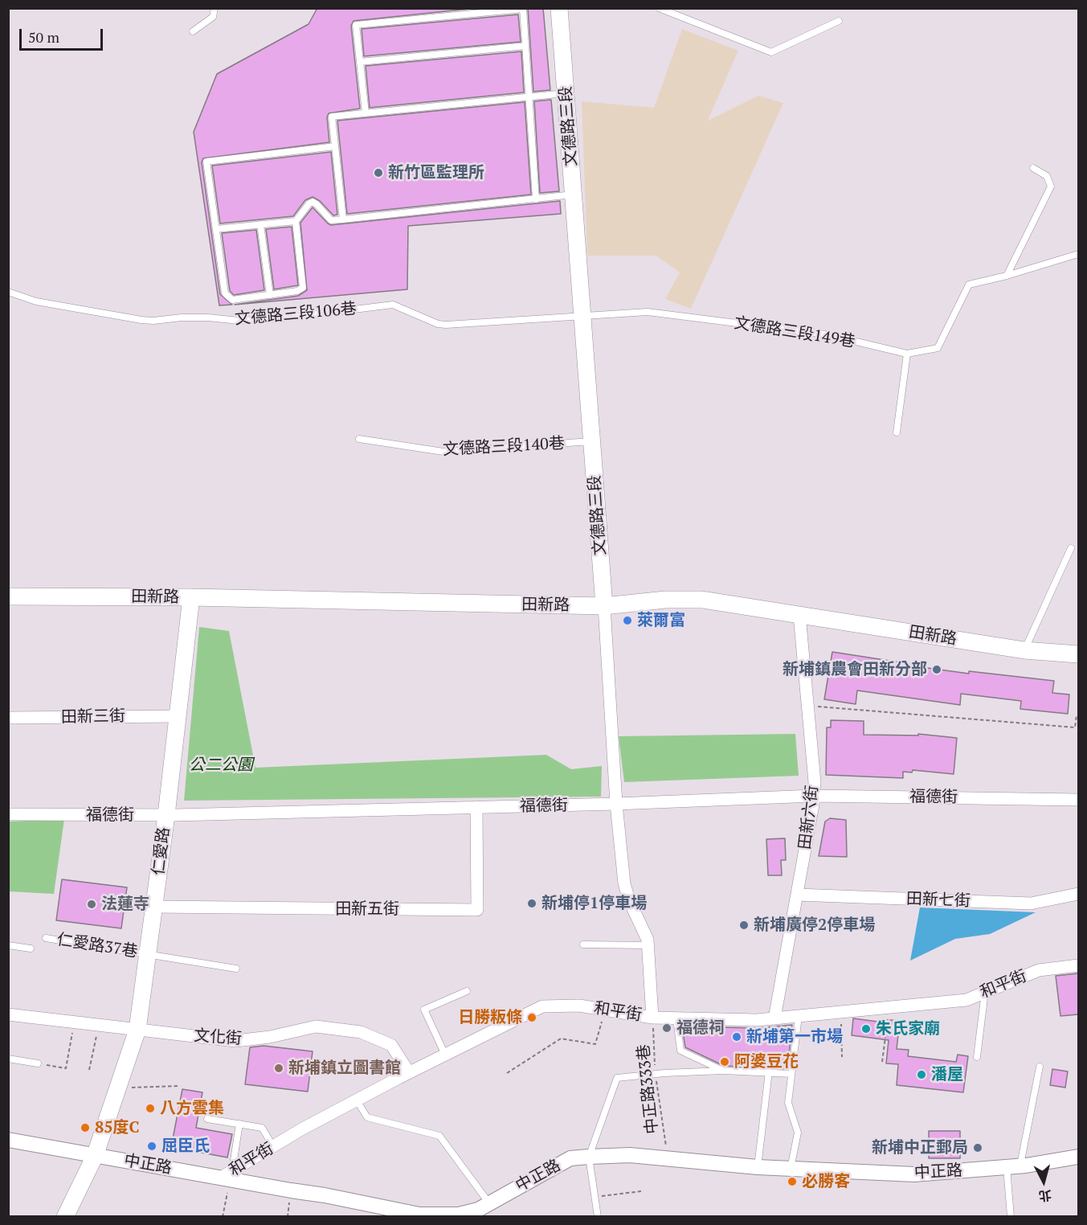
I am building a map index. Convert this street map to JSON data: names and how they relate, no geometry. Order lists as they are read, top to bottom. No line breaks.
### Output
{"streets":{"main road":["文德路三段","田新路","仁愛路"],"street":["田新三街","福德街","田新六街","田新七街","田新五街","和平街","文化街","中正路"],"lane":["文德路三段106巷","文德路三段149巷","文德路三段140巷","仁愛路37巷"],"path":["中正路333巷"]},"crossings":[["文德路三段","文德路三段106巷"],["文德路三段","文德路三段149巷"],["文德路三段","文德路三段140巷"],["文德路三段","田新路"],["文德路三段","福德街"],["文德路三段","和平街"],["文德路三段","中正路333巷"],["文德路三段106巷","文德路三段149巷"],["田新路","田新六街"],["田新路","仁愛路"],["田新三街","仁愛路"],["福德街","田新六街"],["福德街","仁愛路"],["福德街","田新五街"],["田新六街","田新七街"],["田新六街","和平街"],["仁愛路","田新五街"],["仁愛路","仁愛路37巷"],["仁愛路","文化街"],["仁愛路","中正路"],["和平街","文化街"],["和平街","中正路333巷"],["和平街","中正路"],["中正路333巷","中正路"]],"parks":["公二公園"],"places":["新竹區監理所","萊爾富","新埔鎮農會田新分部","新埔停1停車場","法蓮寺","新埔廣停2停車場","日勝粄條","福德祠","朱氏家廟","新埔第一市場","阿婆豆花","新埔鎮立圖書館","潘屋","八方雲集","85度C","屈臣氏","新埔中正郵局","必勝客"],"scale_bar":"50 m","north":"bottom"}
